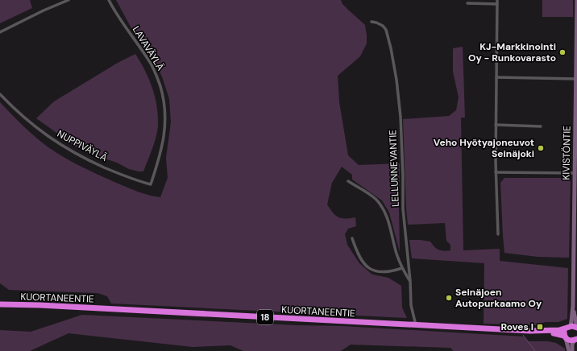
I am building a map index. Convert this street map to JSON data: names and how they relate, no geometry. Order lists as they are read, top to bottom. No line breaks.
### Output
{"streets":{"highway":["KUORTANEENTIE","18"],"main road":["KIVISTÖNTIE"],"street":["LAVAVÄYLÄ","NUPPIVÄYLÄ","LELLUNNEVANTIE"]},"crossings":[["LAVAVÄYLÄ","NUPPIVÄYLÄ"],["KIVISTÖNTIE","KUORTANEENTIE"],["LELLUNNEVANTIE","KUORTANEENTIE"],["KUORTANEENTIE","18"]],"places":{"other":["KJ-Markkinointi Oy - Runkovarasto","Veho Hyötyajoneuvot Seinäjoki","Seinäjoen Autopurkaamo Oy"],"transit":["Roves I"]}}
